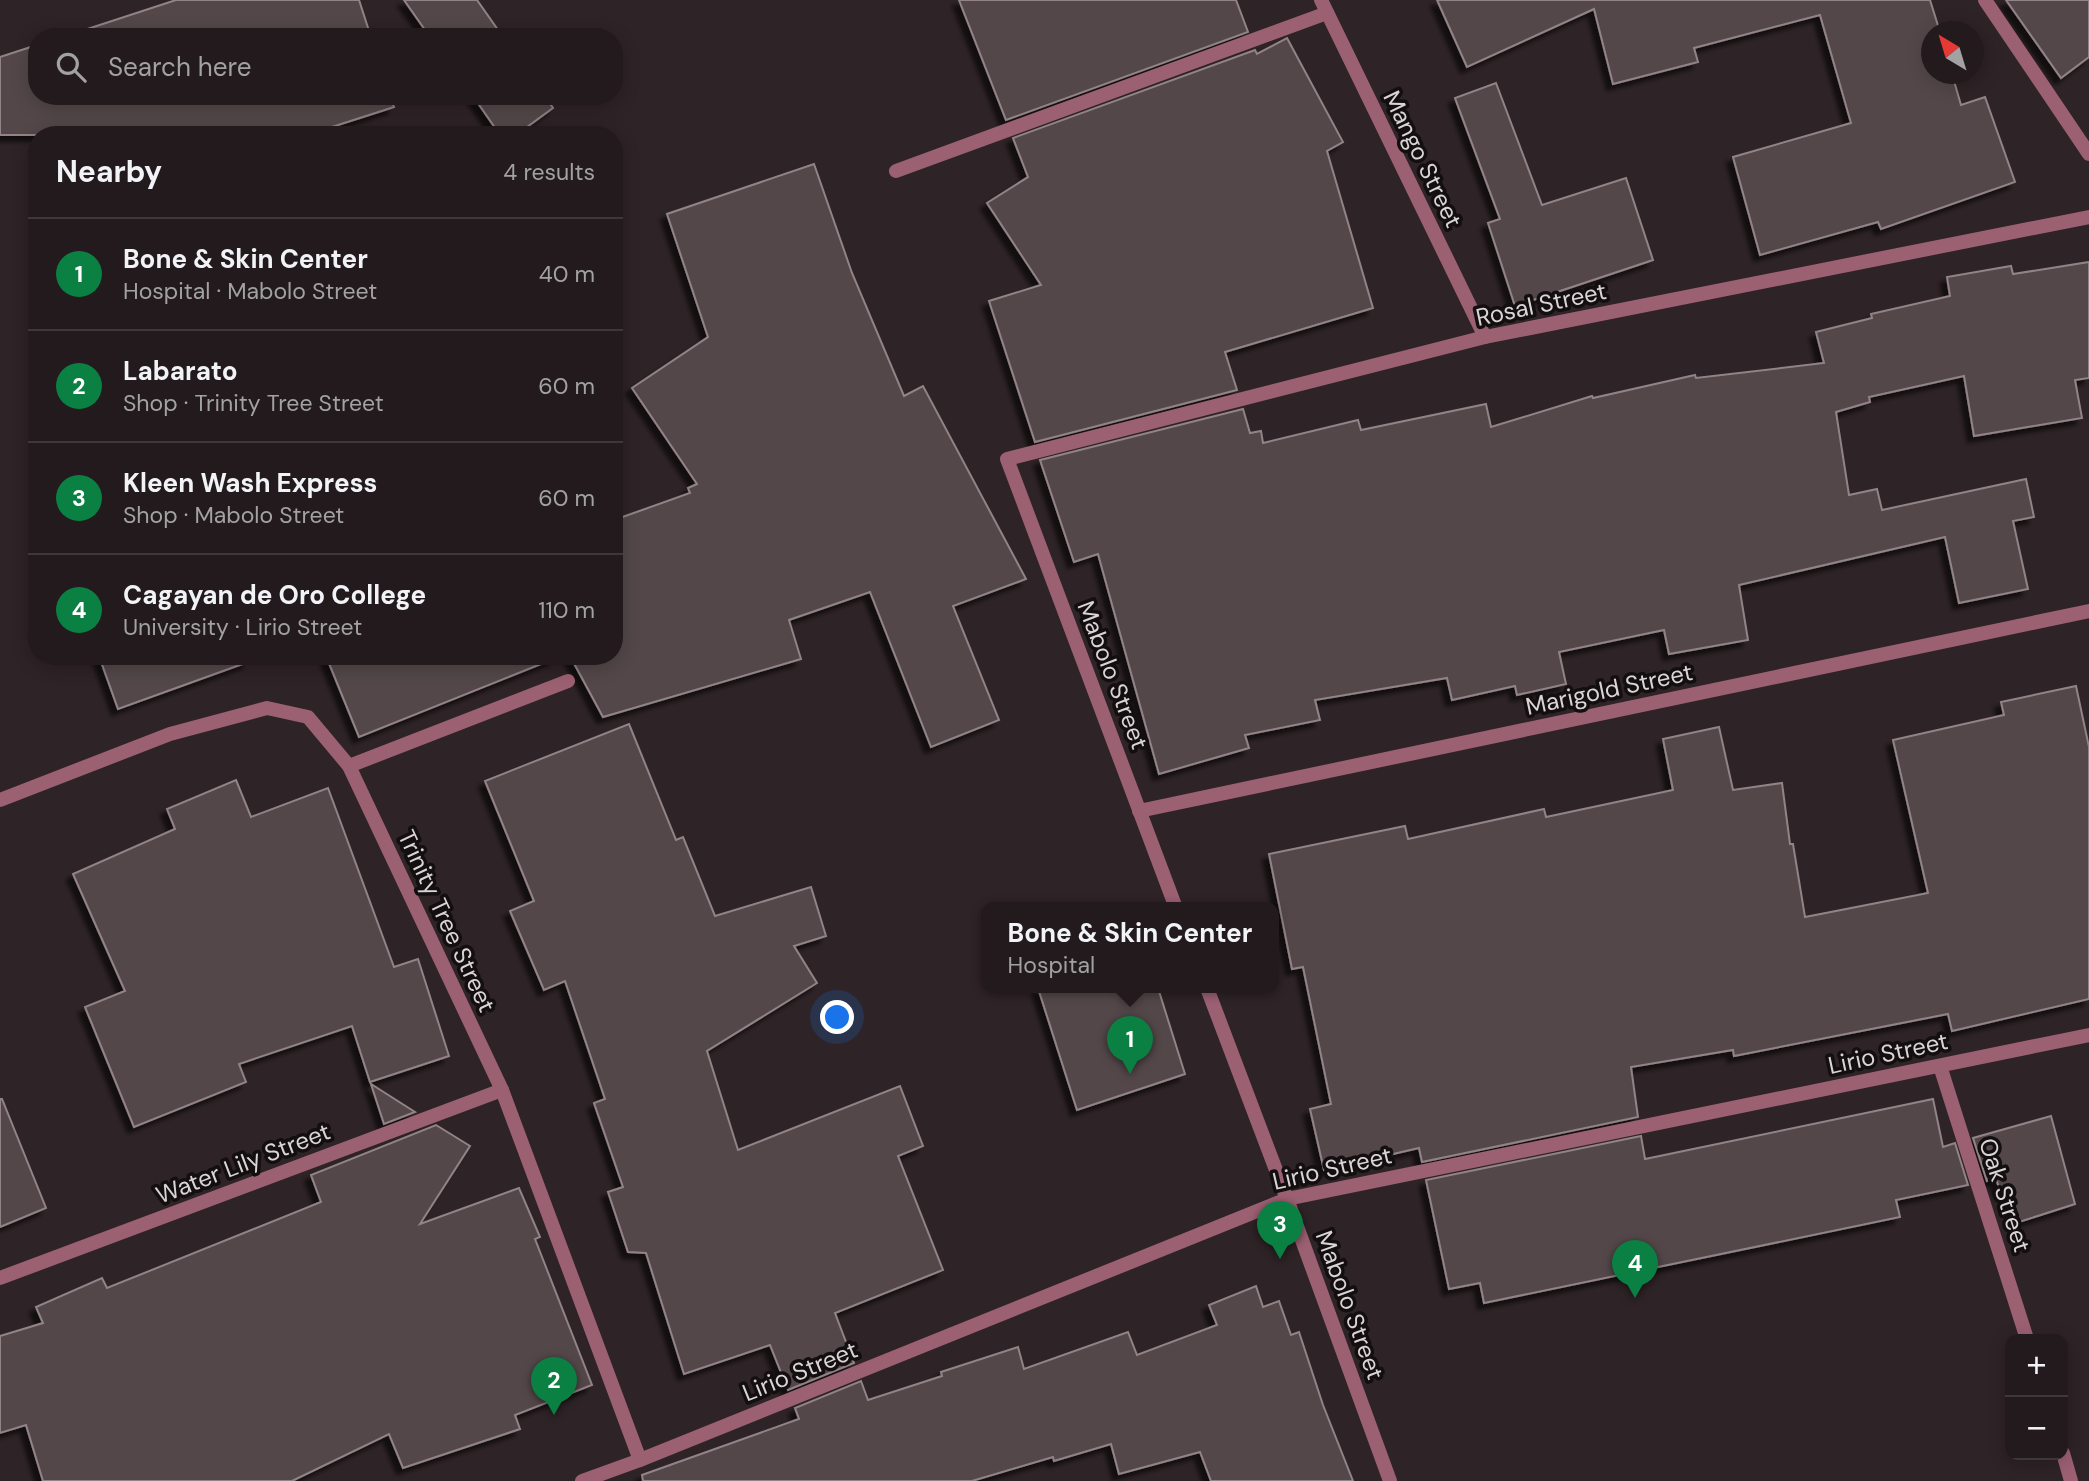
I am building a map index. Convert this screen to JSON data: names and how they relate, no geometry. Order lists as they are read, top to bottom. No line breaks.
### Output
{"streets":{"street":["Mango Street","Rosal Street","Mabolo Street","Marigold Street","Trinity Tree Street","Lirio Street","Water Lily Street","Oak Street"]},"crossings":[["Mango Street","Rosal Street"],["Rosal Street","Mabolo Street"],["Mabolo Street","Marigold Street"],["Mabolo Street","Lirio Street"],["Trinity Tree Street","Lirio Street"],["Trinity Tree Street","Water Lily Street"],["Lirio Street","Oak Street"]],"north":"top left","page":{"search":"Search here","heading":["Nearby","4 results"],"list":[{"mark":"1","name":"Bone & Skin Center","note":"Hospital · Mabolo Street","value":"40 m"},{"mark":"2","name":"Labarato","note":"Shop · Trinity Tree Street","value":"60 m"},{"mark":"3","name":"Kleen Wash Express","note":"Shop · Mabolo Street","value":"60 m"},{"mark":"4","name":"Cagayan de Oro College","note":"University · Lirio Street","value":"110 m"}],"popup":["Bone & Skin Center","Hospital"],"pins":["1","3","4","2"],"map_buttons":["+","−"]}}
